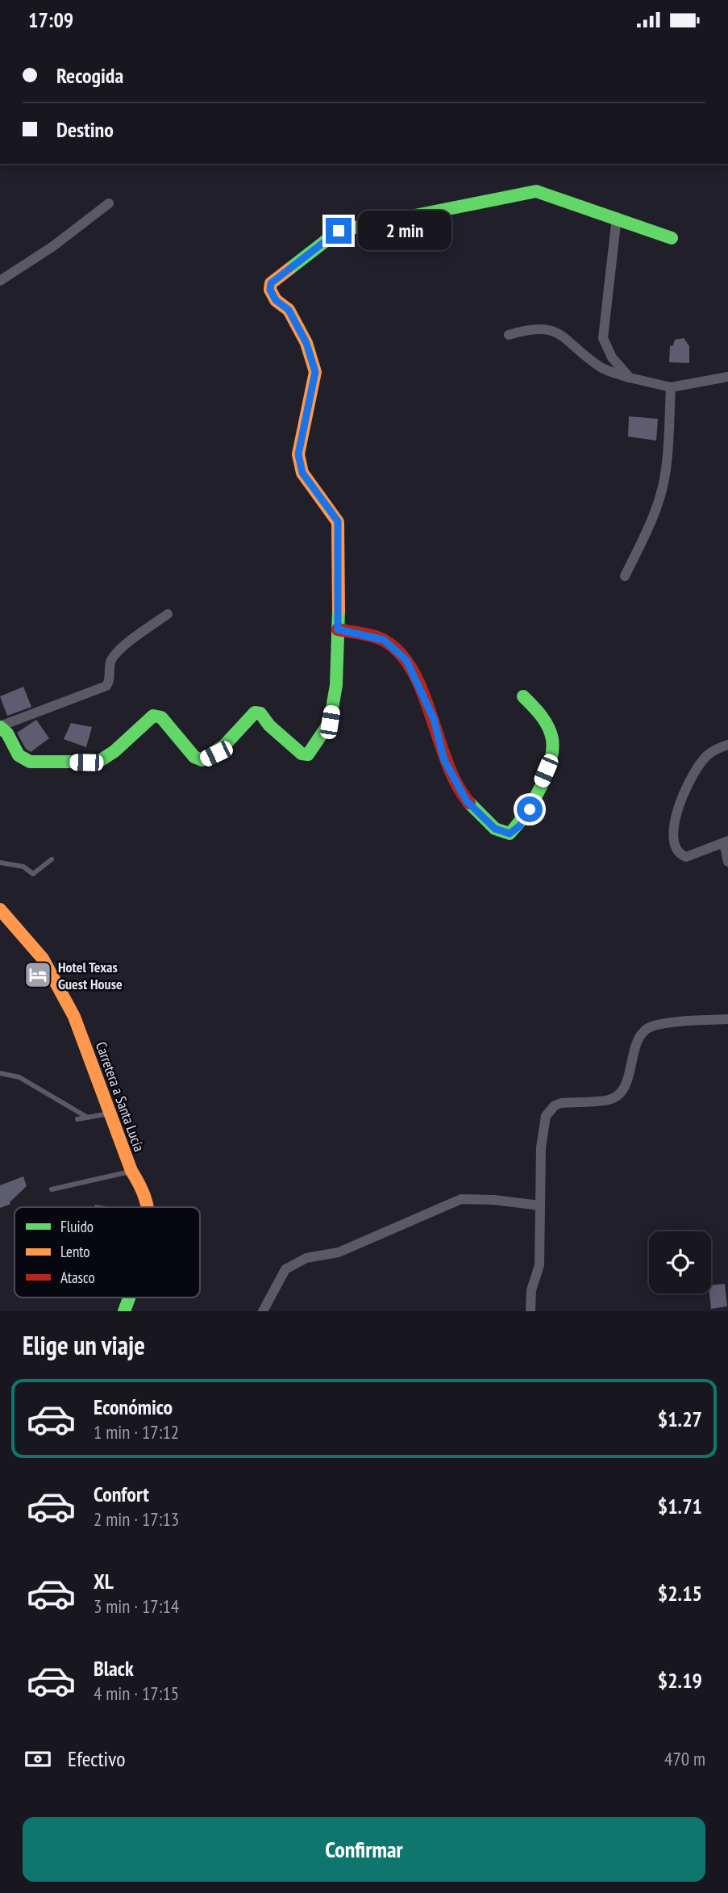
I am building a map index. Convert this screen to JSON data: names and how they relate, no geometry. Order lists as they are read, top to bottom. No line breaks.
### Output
{"streets":{"street":["Carretera a Santa Lucía"]},"places":{"hotel":["Hotel Texas Guest House"]},"legend":["Fluido","Lento","Atasco"],"page":{"status":"17:09","banner":["Recogida","Destino"],"bubble":"2 min","heading":"Elige un viaje","list":[{"name":"Económico","note":"1 min · 17:12","value":"$1.27"},{"name":"Confort","note":"2 min · 17:13","value":"$1.71"},{"name":"XL","note":"3 min · 17:14","value":"$2.15"},{"name":"Black","note":"4 min · 17:15","value":"$2.19"}],"pay":["Efectivo","470 m"],"buttons":"Confirmar"}}
